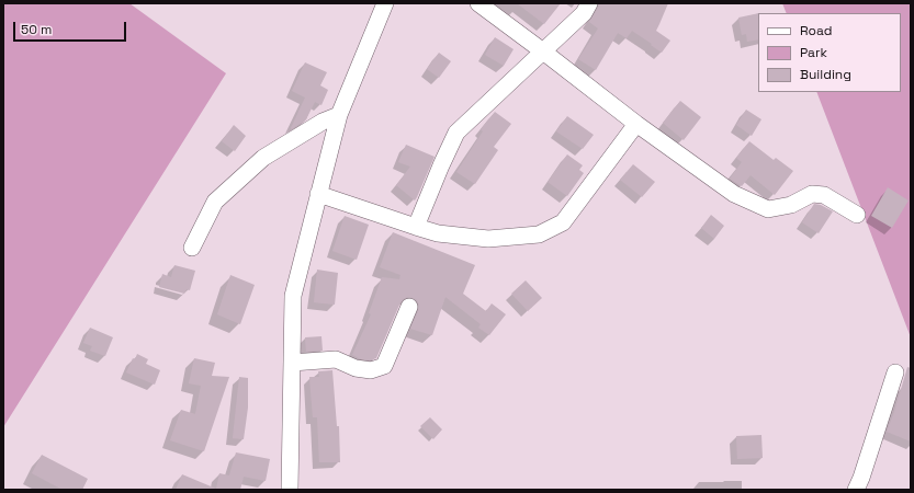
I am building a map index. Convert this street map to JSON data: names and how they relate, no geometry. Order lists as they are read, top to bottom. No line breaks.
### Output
{"legend":["Road","Park","Building"],"scale_bar":"50 m"}
